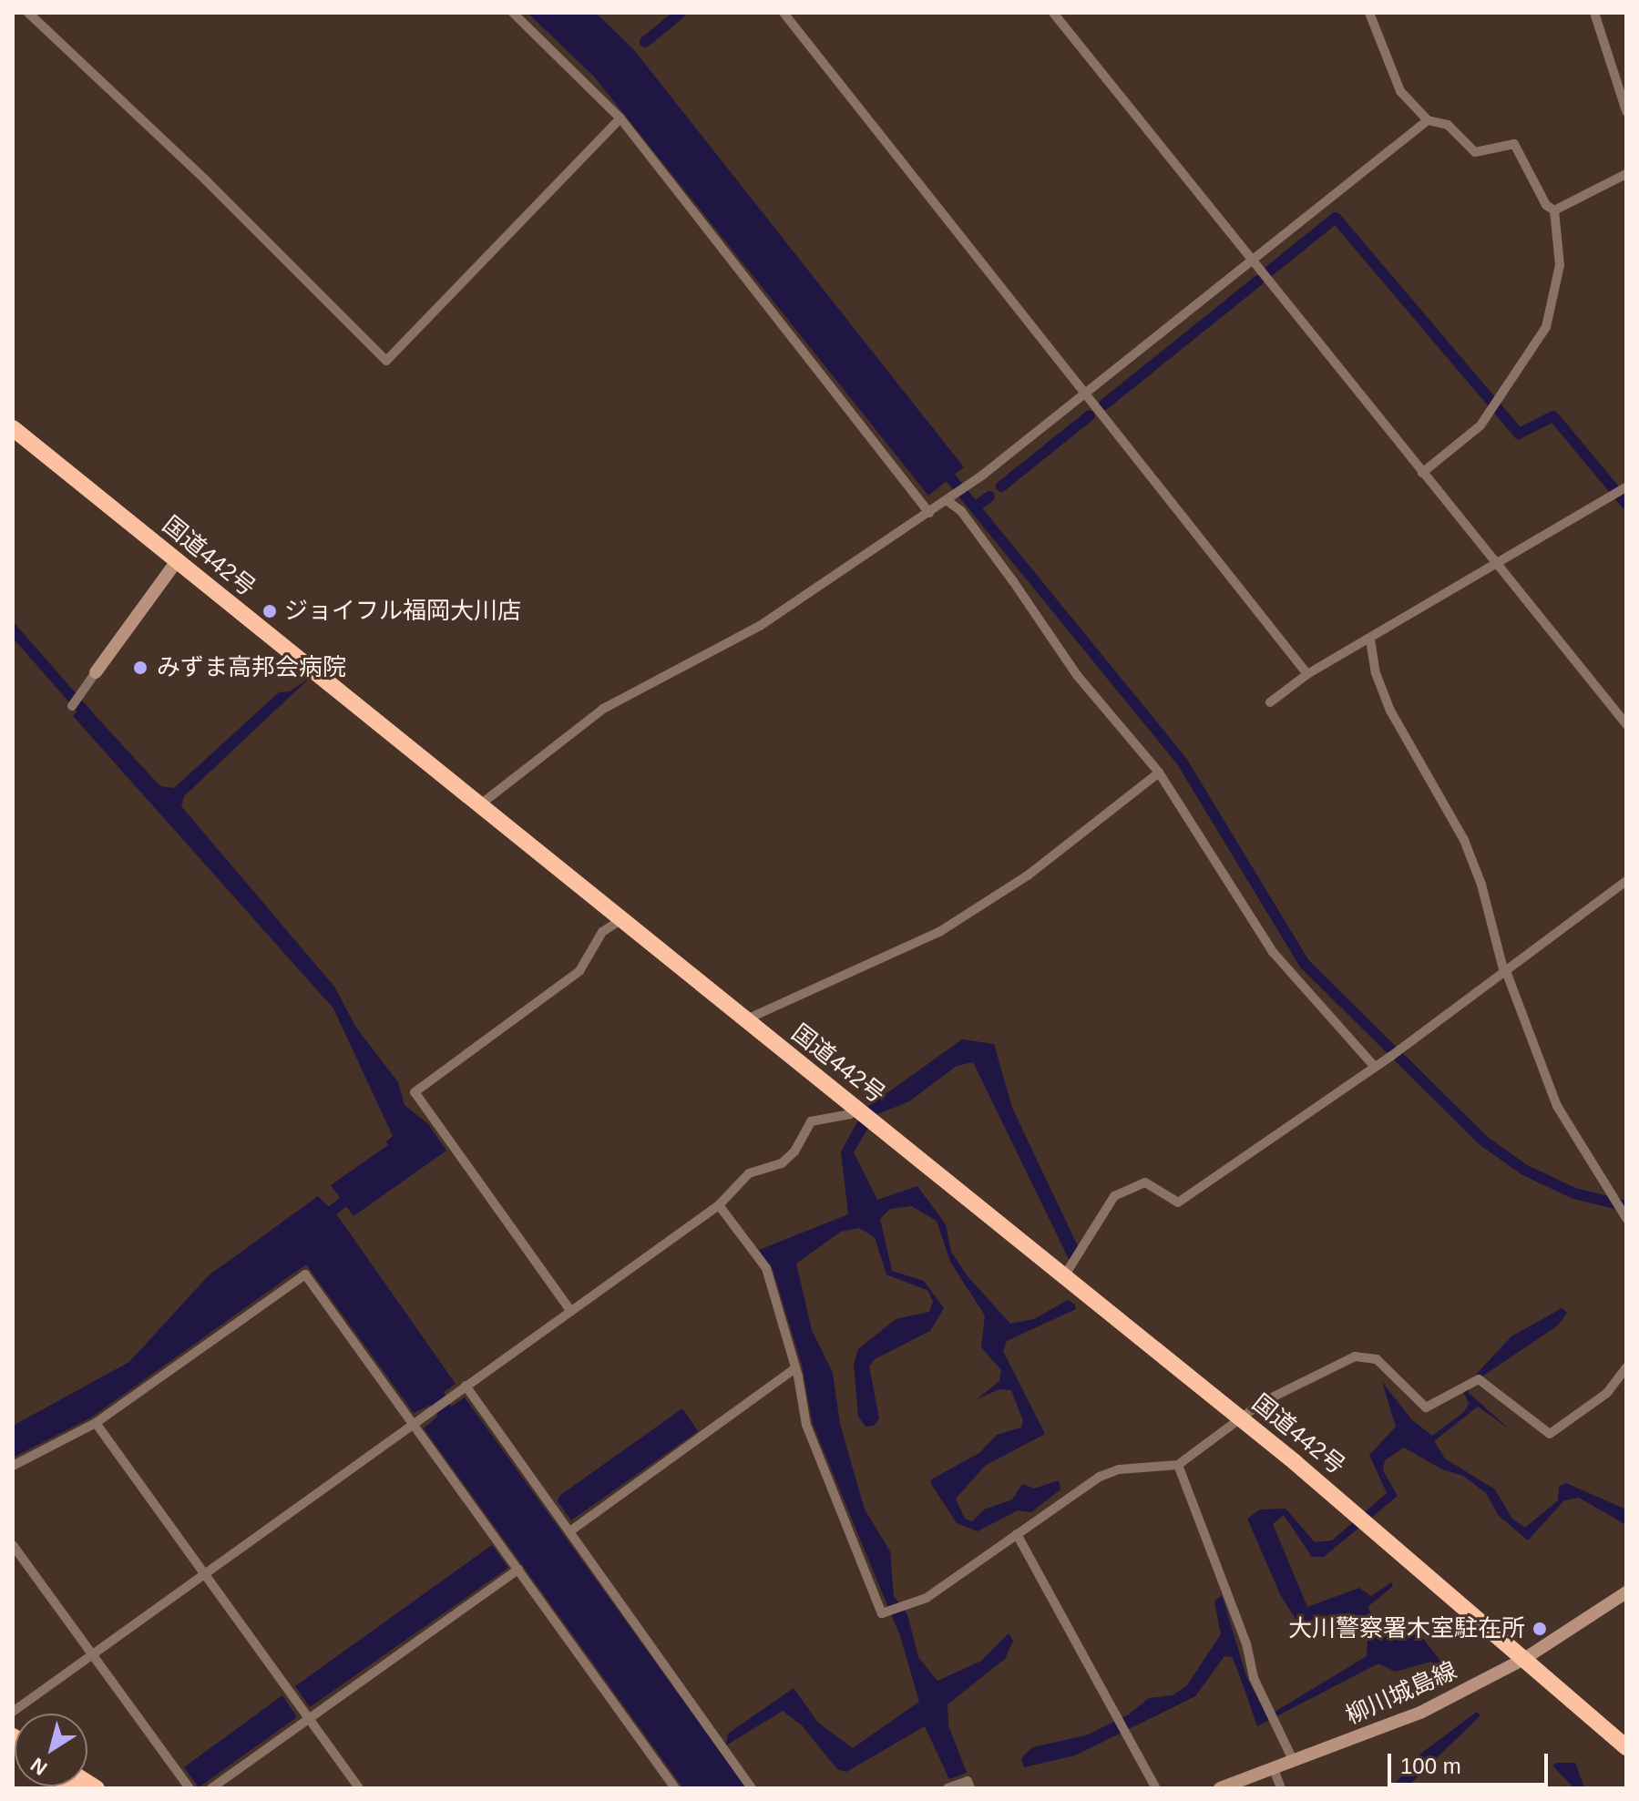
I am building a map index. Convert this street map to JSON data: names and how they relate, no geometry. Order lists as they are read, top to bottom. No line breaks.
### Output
{"streets":{"highway":["国道442号"],"main road":["柳川城島線"]},"crossings":[["国道442号","柳川城島線"]],"places":["ジョイフル福岡大川店","みずま高邦会病院","大川警察署木室駐在所"],"scale_bar":"100 m","north":"bottom left"}
